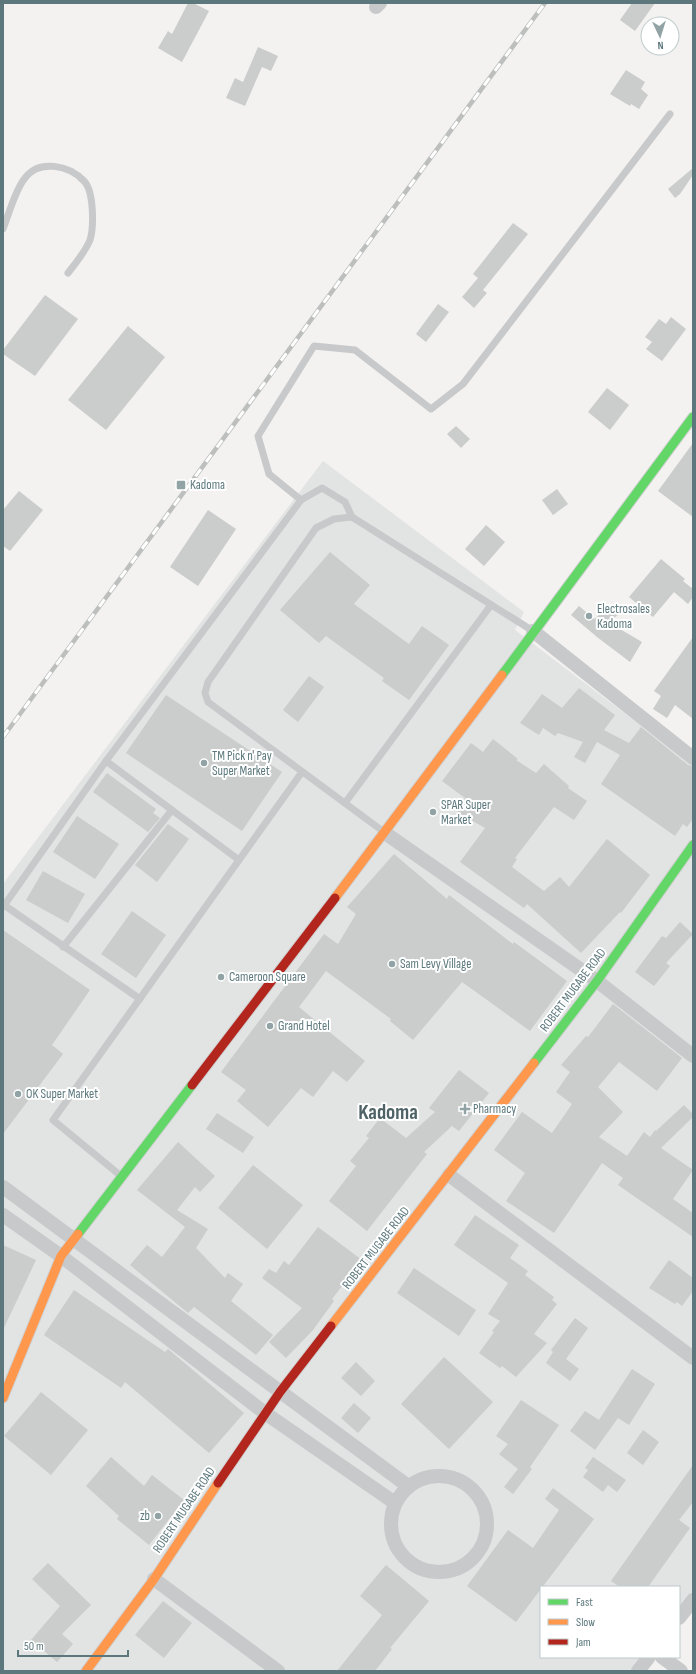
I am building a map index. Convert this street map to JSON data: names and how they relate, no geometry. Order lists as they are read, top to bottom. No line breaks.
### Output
{"streets":{"street":["ROBERT MUGABE ROAD"]},"districts":["Kadoma"],"places":{"transit":["Kadoma"],"other":["Electrosales Kadoma","TM Pick n' Pay Super Market","SPAR Super Market","Sam Levy Village","Cameroon Square","Grand Hotel","OK Super Market","zb"],"health":["Pharmacy"]},"legend":["Fast","Slow","Jam"],"scale_bar":"50 m","north":"bottom"}
